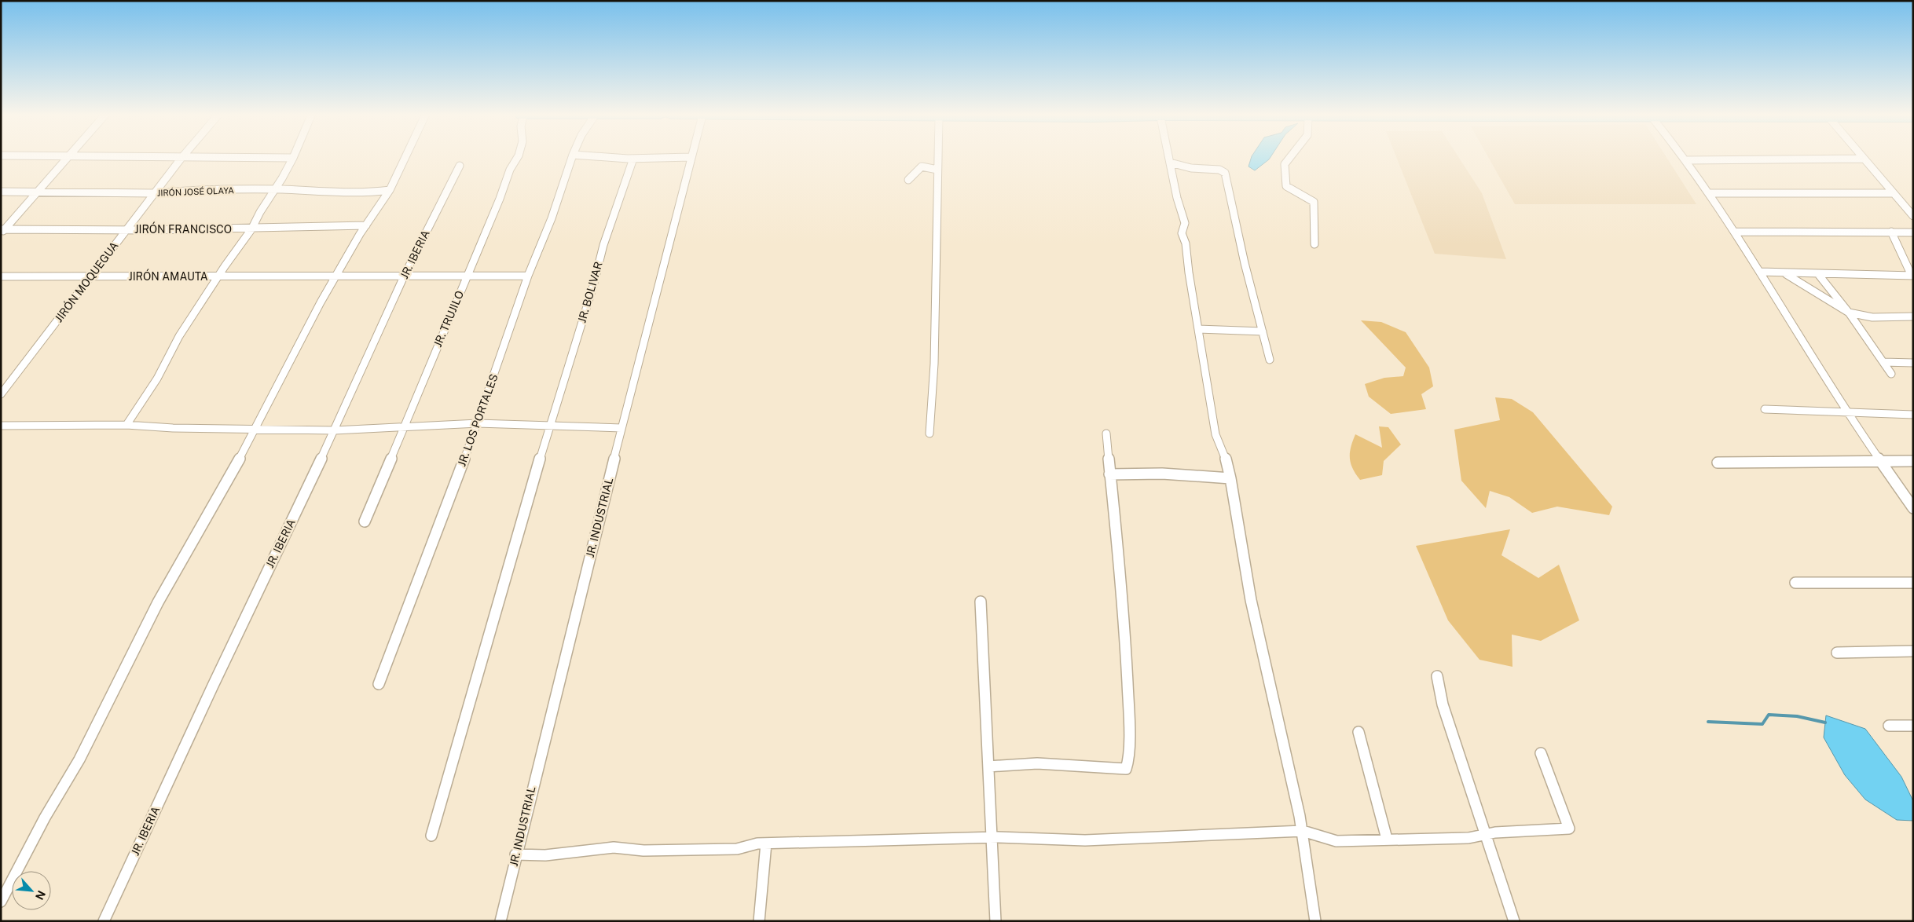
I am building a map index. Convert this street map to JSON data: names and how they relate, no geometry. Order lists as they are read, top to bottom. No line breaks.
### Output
{"streets":{"street":["JIRÓN JOSÉ OLAYA","JIRÓN FRANCISCO","JR. IBERIA","JIRÓN AMAUTA","JIRÓN MOQUEGUA","JR. BOLIVAR","JR. TRUJILO","JR. LOS PORTALES","JR. INDUSTRIAL"]},"crossings":[["JIRÓN JOSÉ OLAYA","JIRÓN MOQUEGUA"],["JIRÓN FRANCISCO","JIRÓN MOQUEGUA"],["JR. IBERIA","JIRÓN AMAUTA"],["JIRÓN AMAUTA","JIRÓN MOQUEGUA"],["JIRÓN AMAUTA","JR. TRUJILO"],["JIRÓN AMAUTA","JR. LOS PORTALES"]],"north":"bottom right"}
